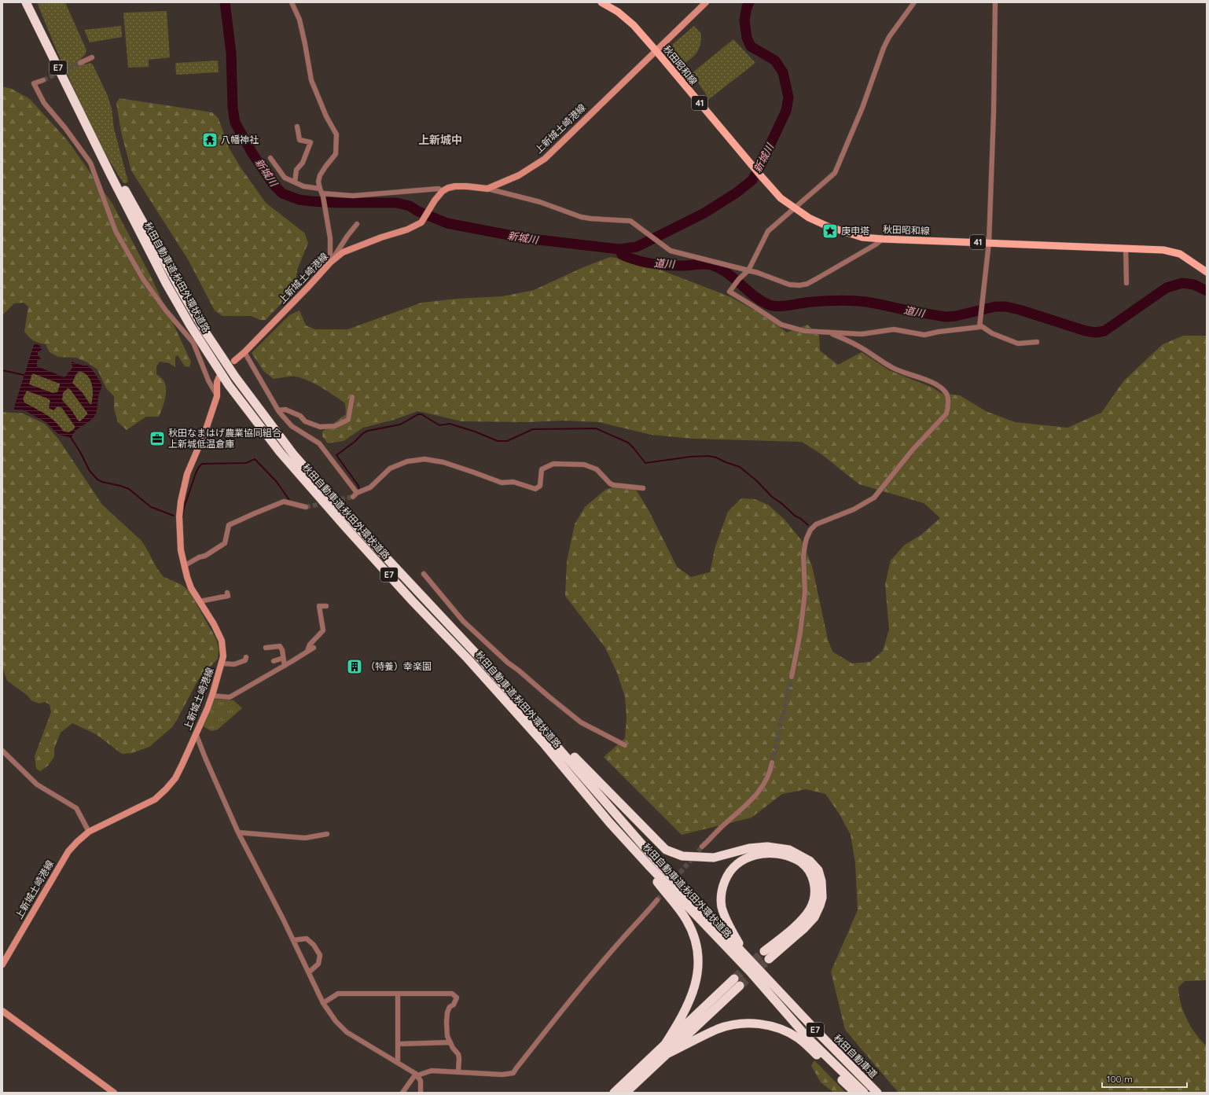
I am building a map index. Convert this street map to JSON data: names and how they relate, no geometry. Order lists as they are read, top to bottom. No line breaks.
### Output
{"streets":{"highway":["E7","秋田自動車道;秋田外環状道路","秋田自動車道"],"main road":["秋田昭和線","41","上新城土崎港線"]},"crossings":[["秋田昭和線","上新城土崎港線"],["秋田自動車道;秋田外環状道路","秋田自動車道"]],"districts":["上新城中"],"water":["新城川","道川"],"places":{"temple":["八幡神社"],"place":["庚申塔"],"office":["秋田なまはげ農業協同組合 上新城低温倉庫"],"building":["（特養）幸楽園"]},"scale_bar":"100 m"}
